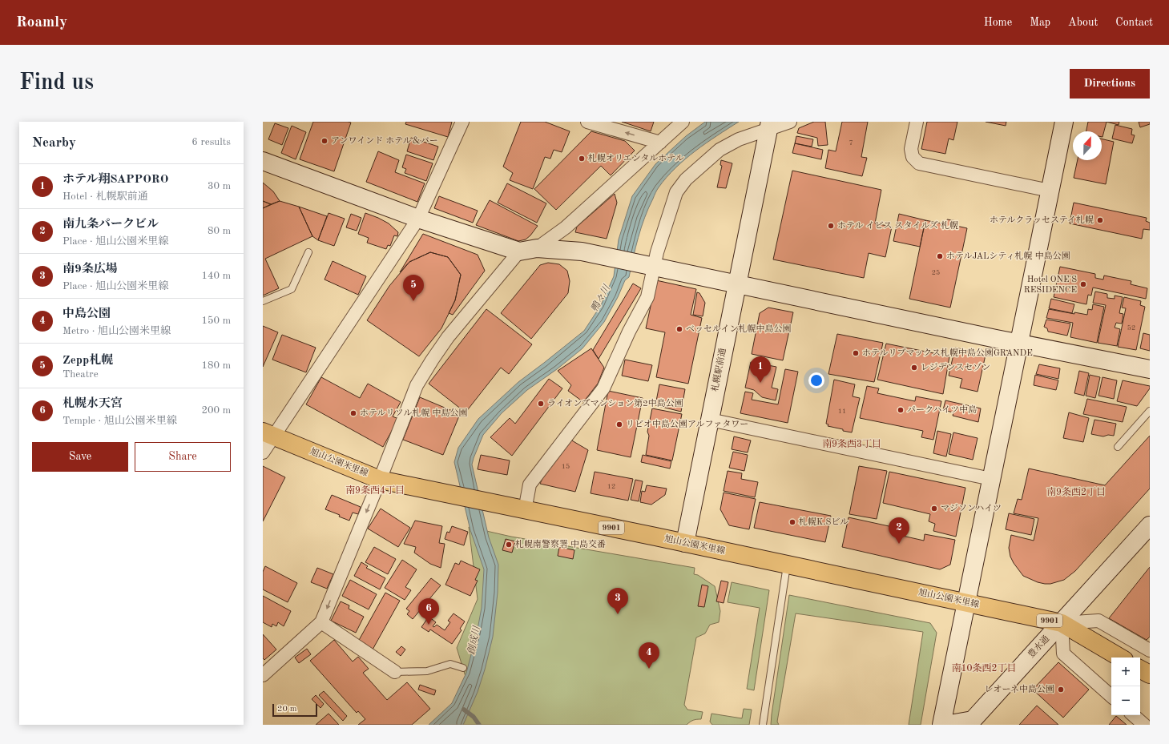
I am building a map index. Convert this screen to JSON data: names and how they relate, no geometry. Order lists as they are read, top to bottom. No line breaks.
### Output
{"streets":{"main road":["旭山公園米里線","9901"],"street":["札幌駅前通","豊水通"]},"crossings":[["札幌駅前通","旭山公園米里線"],["旭山公園米里線","豊水通"]],"districts":["南9条西3丁目","南9条西4丁目","南9条西2丁目","南10条西2丁目"],"water":["鴨々川","創成川"],"places":["アンワインド ホテル＆バー","札幌オリエンタルホテル","ホテルクラッセステイ札幌","ホテル イビス スタイルズ 札幌","ホテルJALシティ札幌 中島公園","Hotel ONE'S RESIDENCE","ベッセルイン札幌中島公園","ホテルリブマックス札幌中島公園GRANDE","レジデンスセゾン","ライオンズマンション第2中島公園","パークハイツ中島","ホテルリソル札幌 中島公園","リビオ中島公園アルファタワー","マジソンハイツ","札幌K.Sビル","札幌南警察署 中島交番","レオーネ中島公園"],"house_numbers":["7","25","52","11","15","12"],"scale_bar":"20 m","north":"top","page":{"header":"Roamly","nav":["Home","Map","About","Contact"],"buttons":["Directions",["Save","Share"]],"title":"Find us","heading":["Nearby","6 results"],"list":[{"mark":"1","name":"ホテル翔SAPPORO","note":"Hotel · 札幌駅前通","value":"30 m"},{"mark":"2","name":"南九条パークビル","note":"Place · 旭山公園米里線","value":"80 m"},{"mark":"3","name":"南9条広場","note":"Place · 旭山公園米里線","value":"140 m"},{"mark":"4","name":"中島公園","note":"Metro · 旭山公園米里線","value":"150 m"},{"mark":"5","name":"Zepp札幌","note":"Theatre","value":"180 m"},{"mark":"6","name":"札幌水天宮","note":"Temple · 旭山公園米里線","value":"200 m"}],"pins":["5","1","2","3","6","4"],"map_buttons":["+","−"],"scale":"20 m"}}
